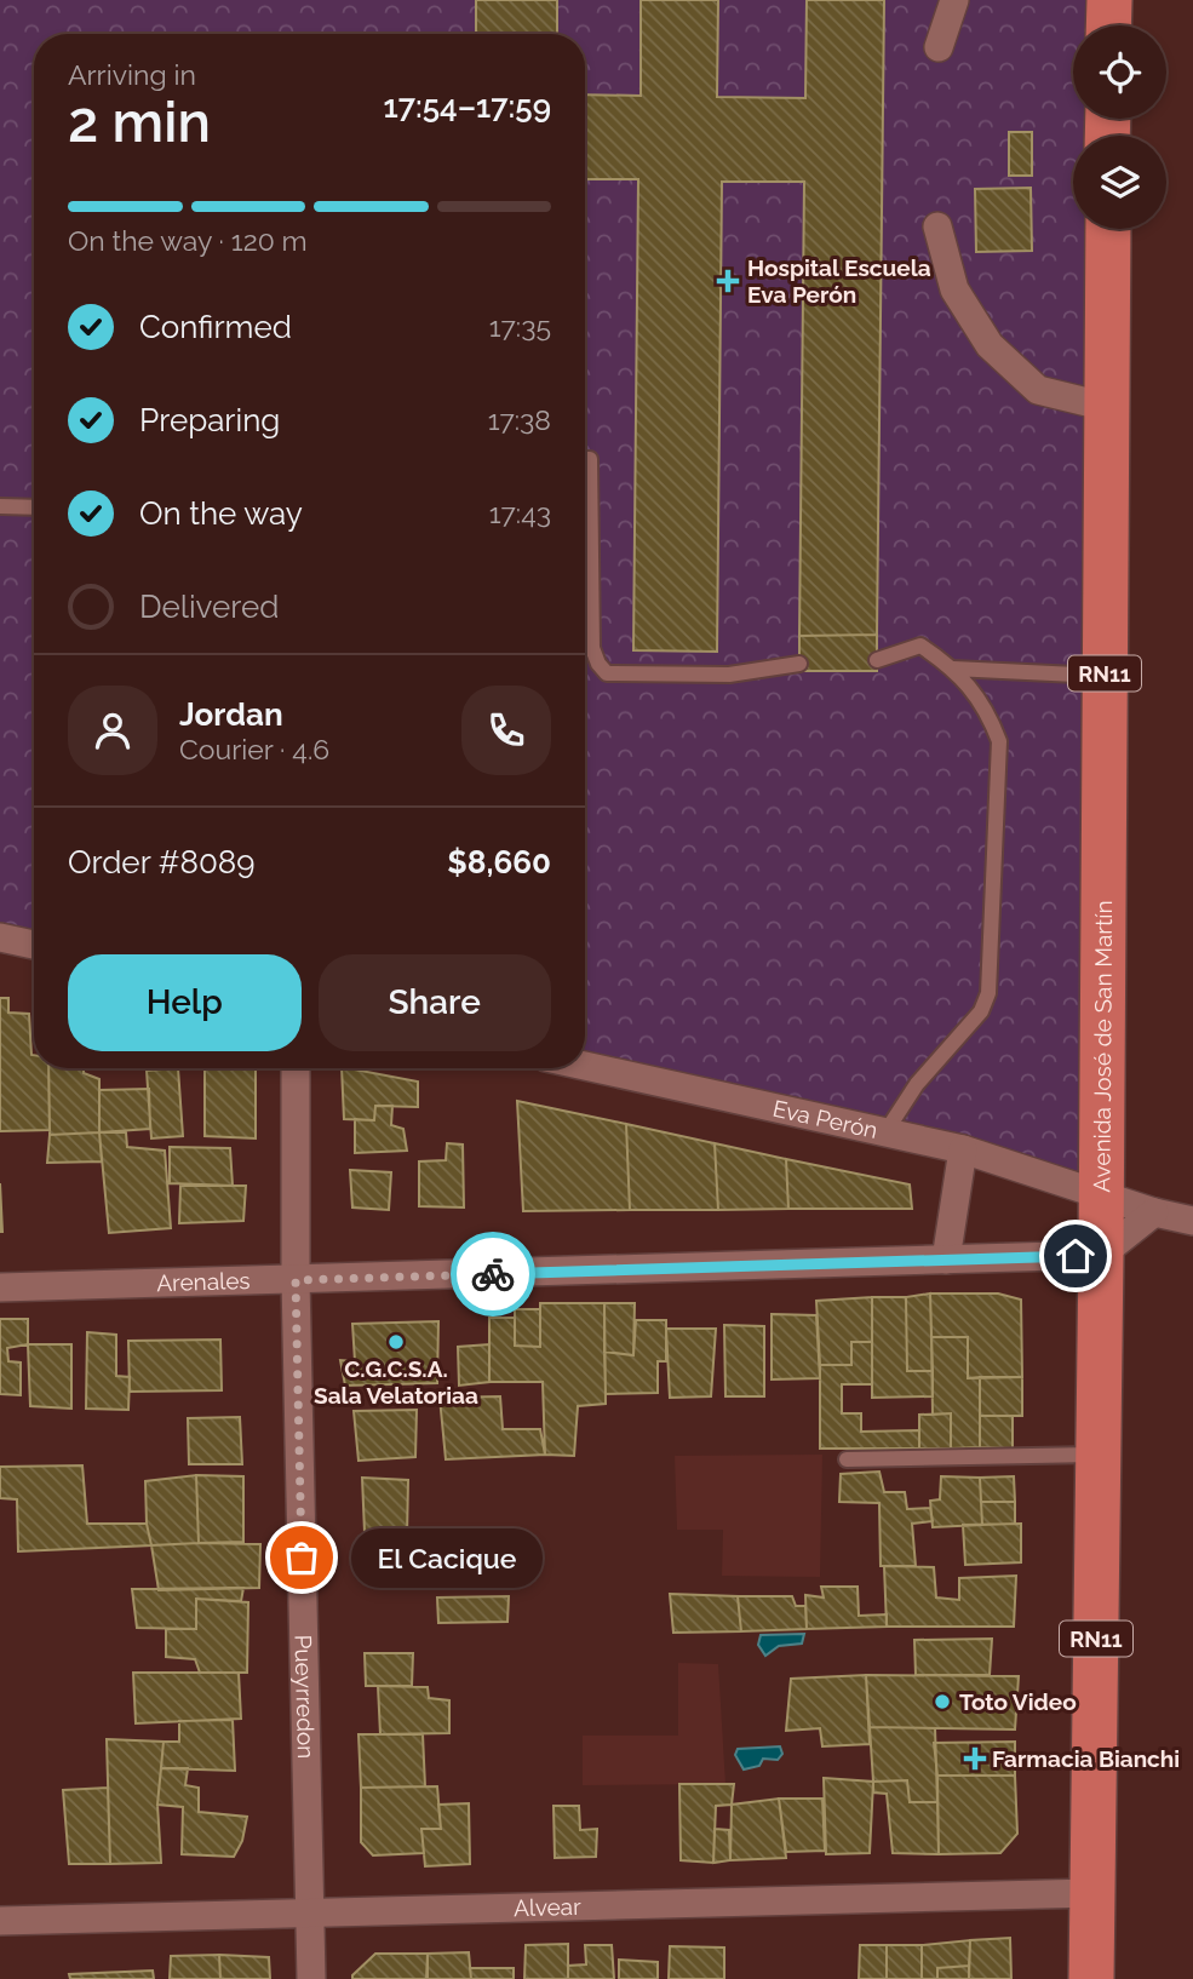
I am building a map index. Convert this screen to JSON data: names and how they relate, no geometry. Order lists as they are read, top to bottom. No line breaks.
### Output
{"streets":{"main road":["RN11","Avenida José de San Martín"],"street":["Eva Perón","Arenales","Pueyrredon","Alvear"]},"crossings":[["Avenida José de San Martín","Eva Perón"],["Avenida José de San Martín","Arenales"],["Avenida José de San Martín","Alvear"],["Arenales","Pueyrredon"],["Pueyrredon","Alvear"]],"places":{"health":["Hospital Escuela Eva Perón","Farmacia Bianchi"],"other":["C.G.C.S.A. Sala Velatoriaa","El Cacique","Toto Video"]},"page":{"heading":["2 min","Arriving in","17:54–17:59"],"panel":["Jordan","Courier · 4.6","Order #8089","$8,660"],"bar":"On the way · 120 m","list":[["Confirmed","17:35"],["Preparing","17:38"],["On the way","17:43"],"Delivered"],"buttons":["Help","Share"],"bubble":"El Cacique"}}
